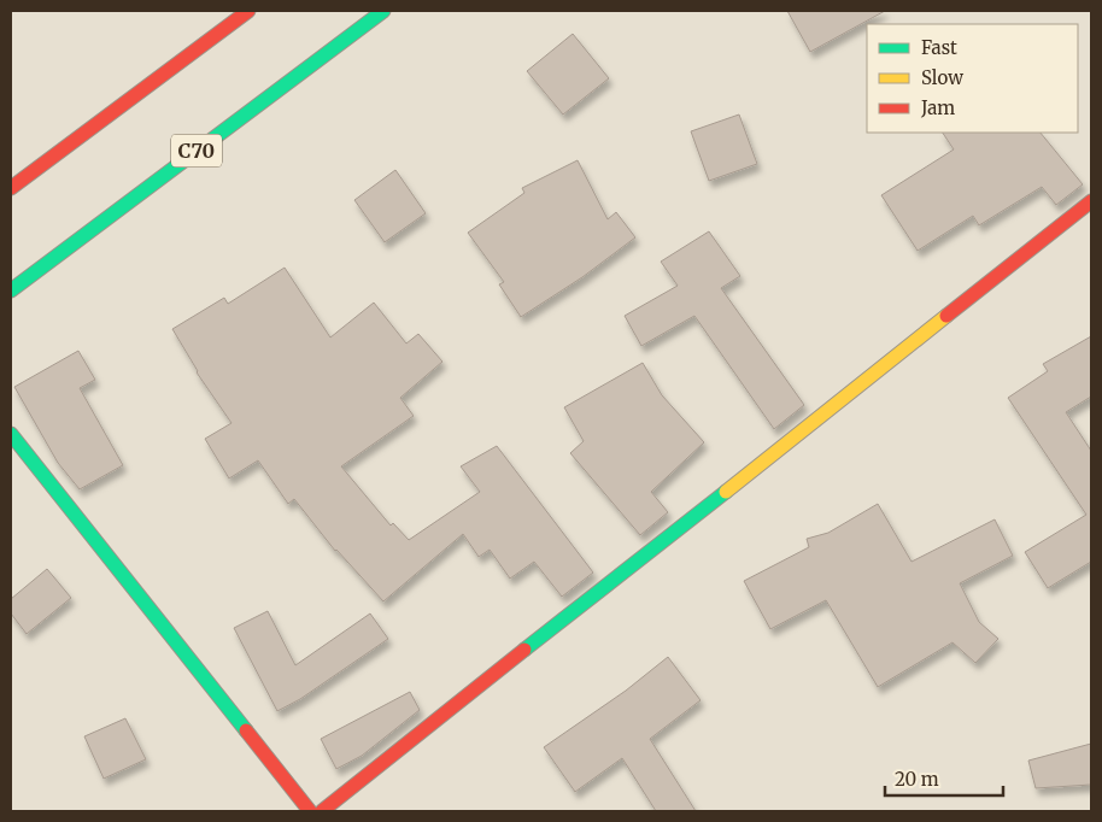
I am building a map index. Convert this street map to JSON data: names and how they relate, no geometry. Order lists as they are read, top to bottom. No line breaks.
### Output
{"streets":{"main road":["C70"]},"legend":["Fast","Slow","Jam"],"scale_bar":"20 m"}
